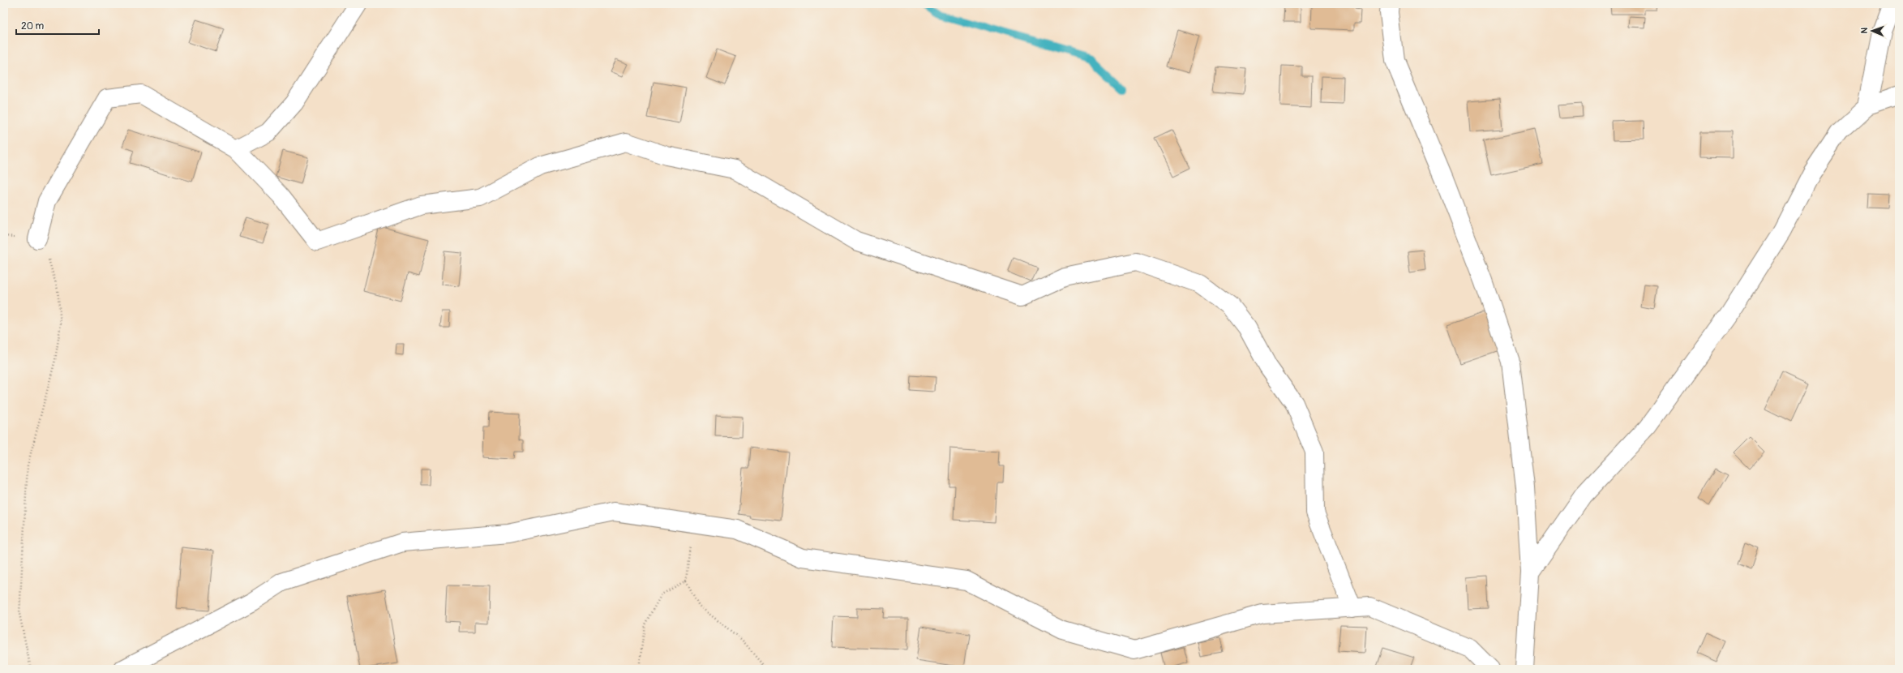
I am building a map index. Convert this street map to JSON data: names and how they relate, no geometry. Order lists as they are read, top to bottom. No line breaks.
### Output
{"scale_bar":"20 m","north":"left"}
